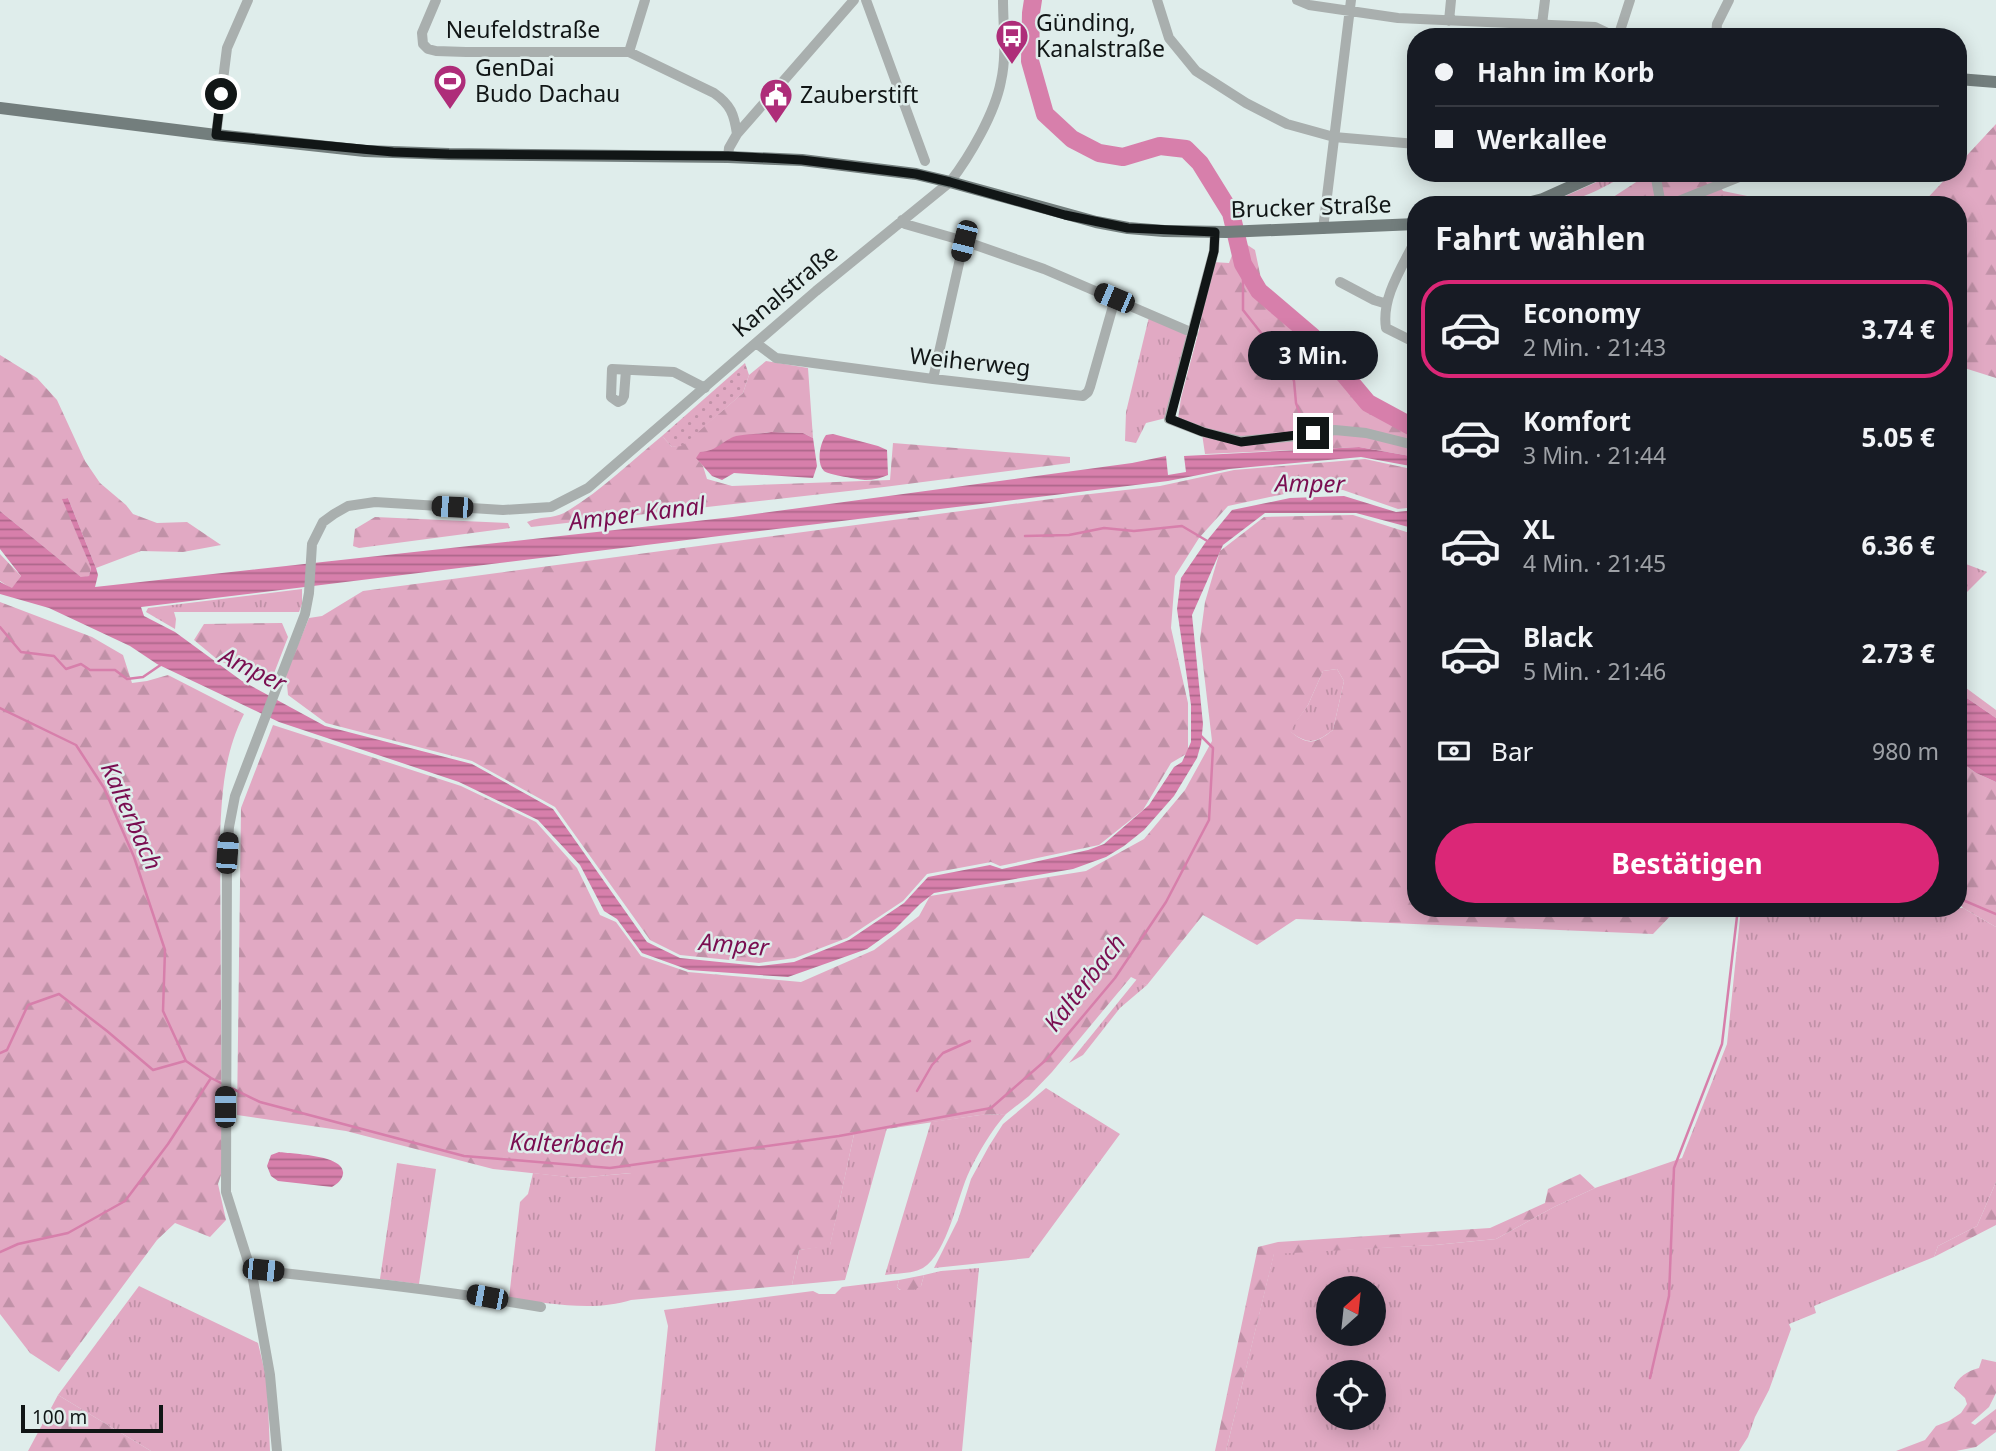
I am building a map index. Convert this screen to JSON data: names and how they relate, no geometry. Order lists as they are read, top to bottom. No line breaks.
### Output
{"streets":{"main road":["Brucker Straße"],"street":["Neufeldstraße","Kanalstraße","Weiherweg"]},"crossings":[["Brucker Straße","Kanalstraße"],["Kanalstraße","Weiherweg"]],"water":["Amper","Amper Kanal","Kalterbach"],"places":{"bus stop":["Günding, Kanalstraße"],"sports":["GenDai Budo Dachau"],"public building":["Zauberstift"]},"scale_bar":"100 m","north":"top right","page":{"banner":["Hahn im Korb","Werkallee"],"heading":"Fahrt wählen","list":[{"name":"Economy","note":"2 Min. · 21:43","value":"3.74 €"},{"name":"Komfort","note":"3 Min. · 21:44","value":"5.05 €"},{"name":"XL","note":"4 Min. · 21:45","value":"6.36 €"},{"name":"Black","note":"5 Min. · 21:46","value":"2.73 €"}],"bubble":"3 Min.","pay":["Bar","980 m"],"buttons":"Bestätigen","scale":"100 m"}}
